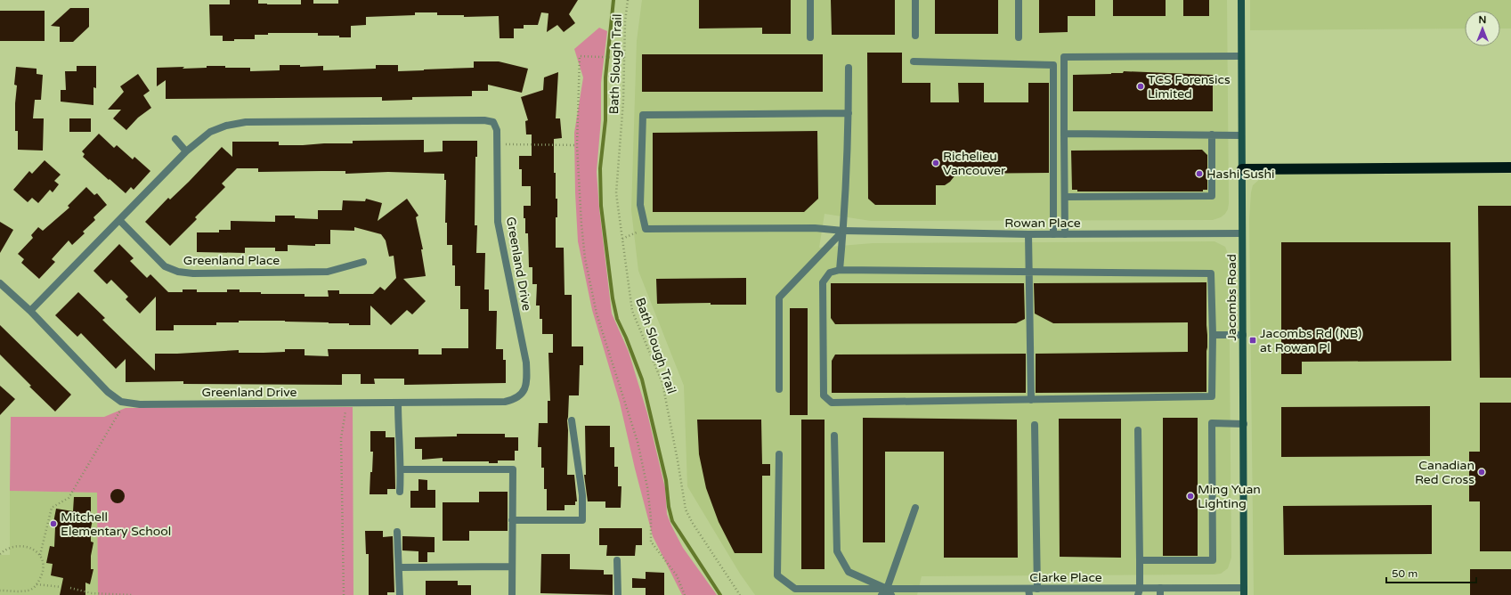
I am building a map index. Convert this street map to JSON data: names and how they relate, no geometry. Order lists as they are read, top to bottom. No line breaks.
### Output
{"streets":{"street":["Rowan Place","Greenland Place","Greenland Drive","Jacombs Road","Clarke Place"],"path":["Bath Slough Trail"]},"crossings":[["Rowan Place","Jacombs Road"],["Greenland Place","Greenland Drive"],["Jacombs Road","Clarke Place"]],"places":{"other":["TCS Forensics Limited","Richelieu Vancouver","Hashi Sushi","Canadian Red Cross","Ming Yuan Lighting","Mitchell Elementary School"],"transit":["Jacombs Rd (NB) at Rowan Pl"]},"scale_bar":"50 m","north":"top"}
